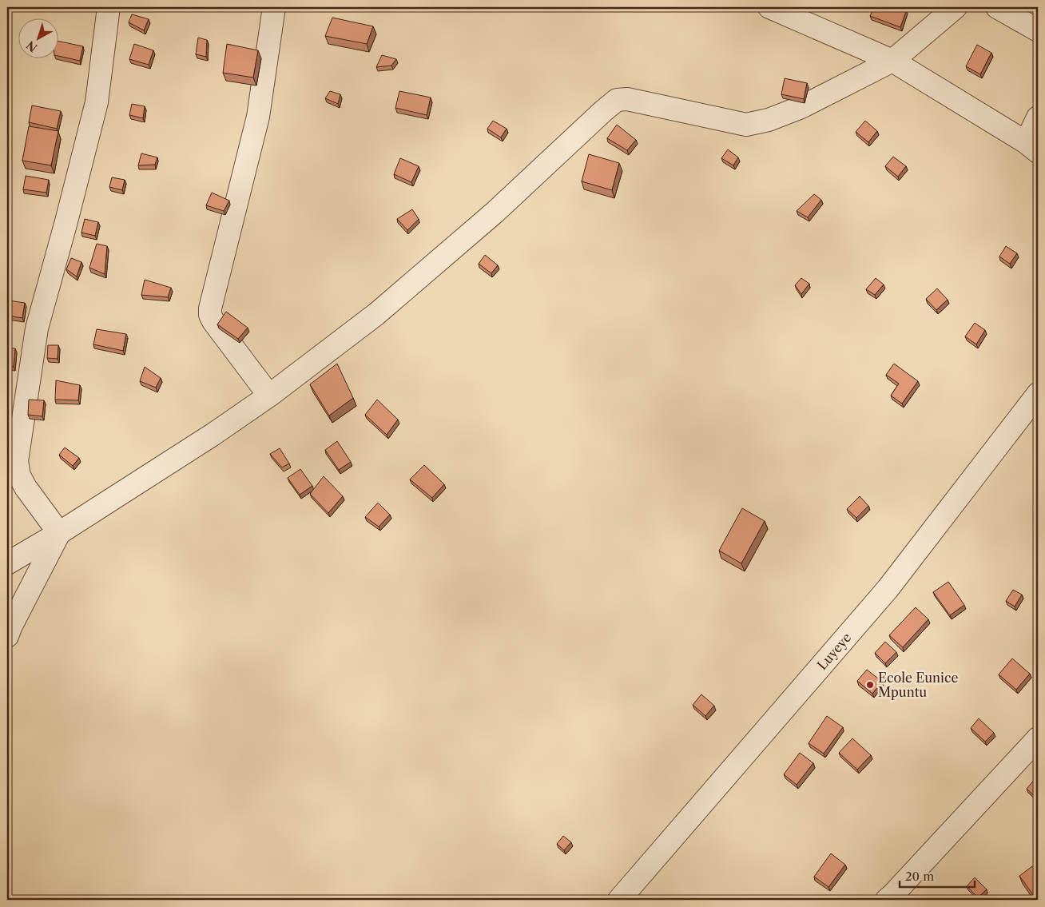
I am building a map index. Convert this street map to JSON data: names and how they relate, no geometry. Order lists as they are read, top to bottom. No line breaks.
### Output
{"streets":{"street":["Luyeye"]},"places":["Ecole Eunice Mpuntu"],"scale_bar":"20 m","north":"bottom left"}
